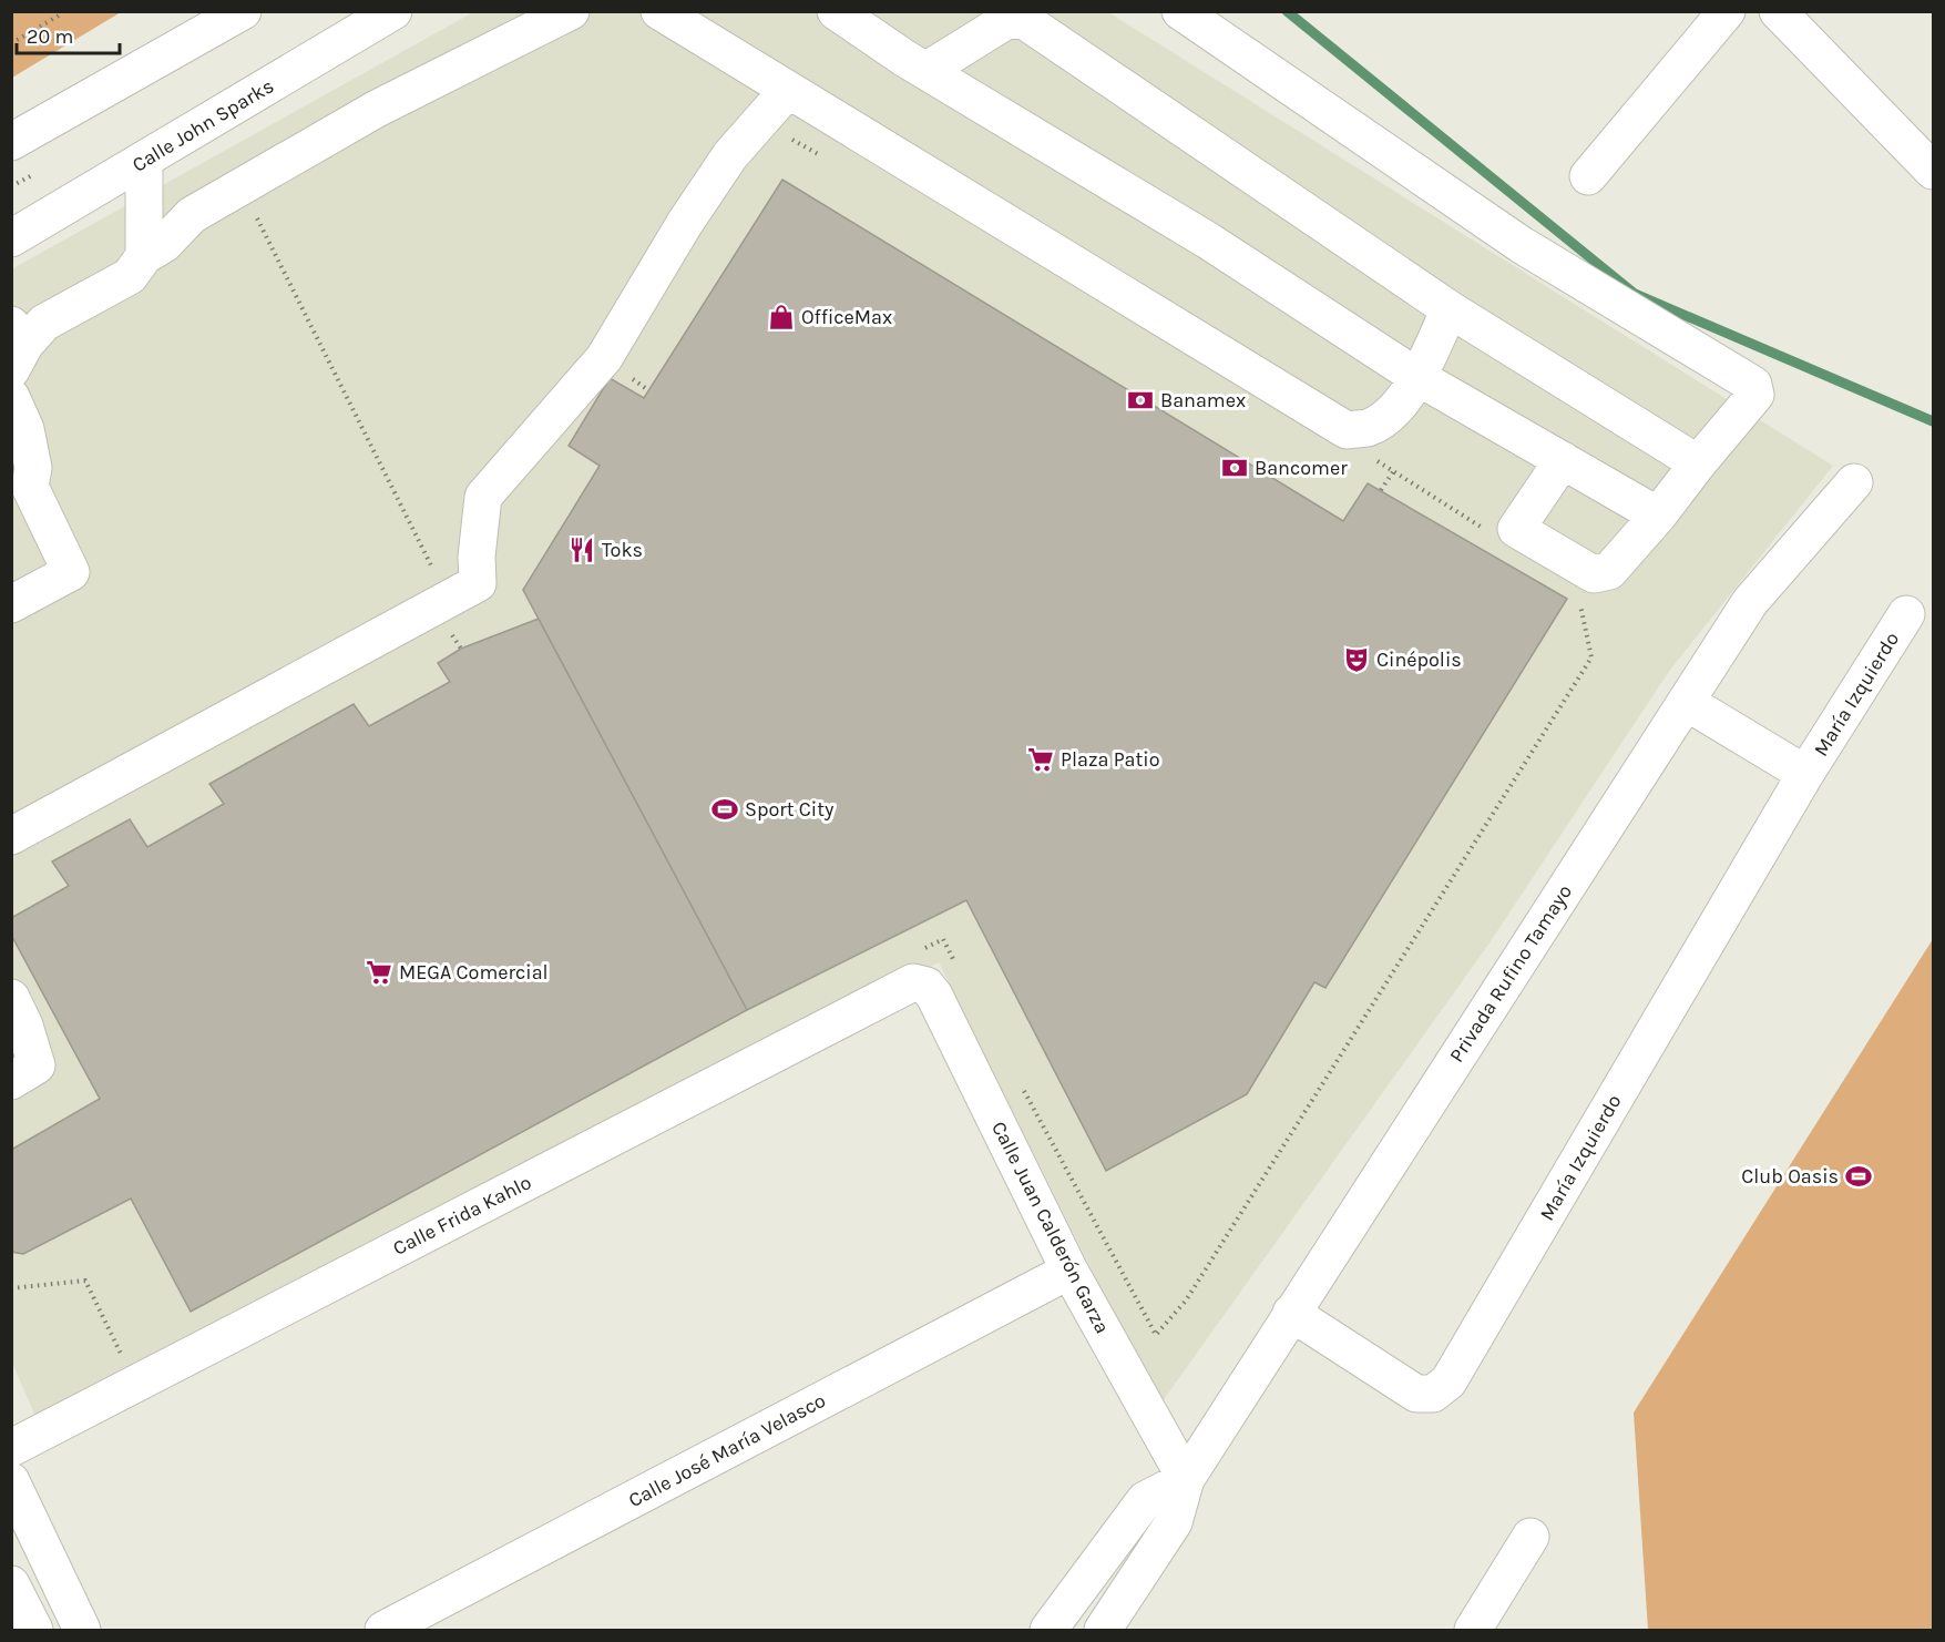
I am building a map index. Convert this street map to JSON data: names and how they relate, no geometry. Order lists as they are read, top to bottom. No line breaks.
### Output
{"streets":{"street":["Calle John Sparks","María Izquierdo","Privada Rufino Tamayo","Calle Frida Kahlo","Calle Juan Calderón Garza","Calle José María Velasco"]},"crossings":[["María Izquierdo","Privada Rufino Tamayo"],["Privada Rufino Tamayo","Calle Juan Calderón Garza"],["Calle Frida Kahlo","Calle Juan Calderón Garza"],["Calle Juan Calderón Garza","Calle José María Velasco"]],"places":{"shop":["OfficeMax"],"bank":["Banamex","Bancomer"],"restaurant":["Toks"],"theatre":["Cinépolis"],"supermarket":["Plaza Patio","MEGA Comercial"],"sports":["Sport City","Club Oasis"]},"scale_bar":"20 m"}
